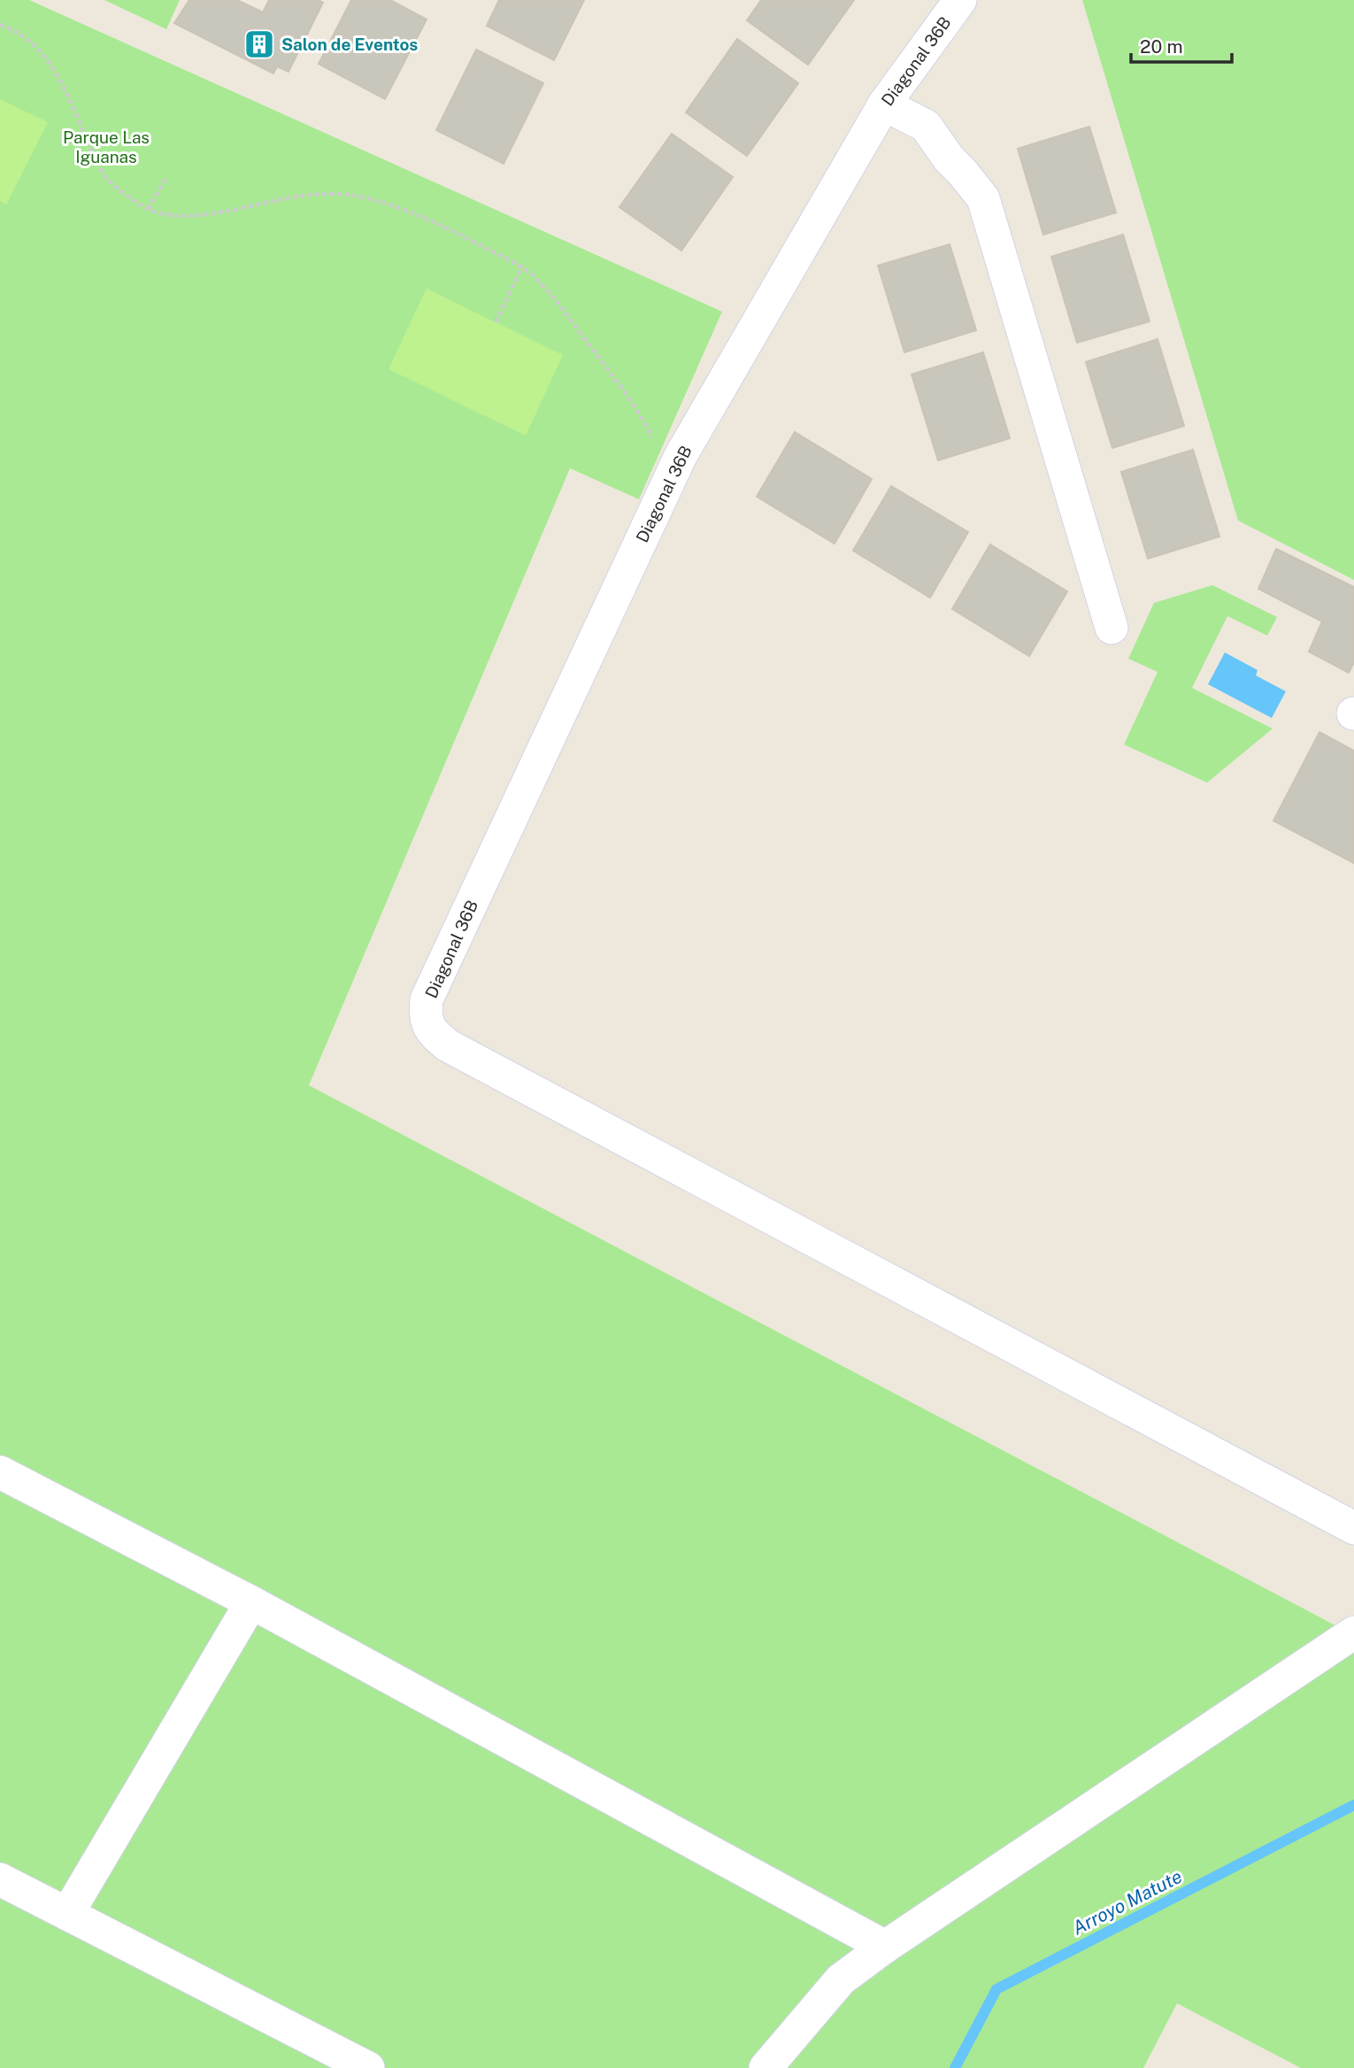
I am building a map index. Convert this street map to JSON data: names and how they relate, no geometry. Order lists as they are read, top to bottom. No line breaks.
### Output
{"streets":{"street":["Diagonal 36B"]},"water":["Arroyo Matute"],"parks":["Parque Las Iguanas"],"places":{"building":["Salon de Eventos"]},"scale_bar":"20 m"}
